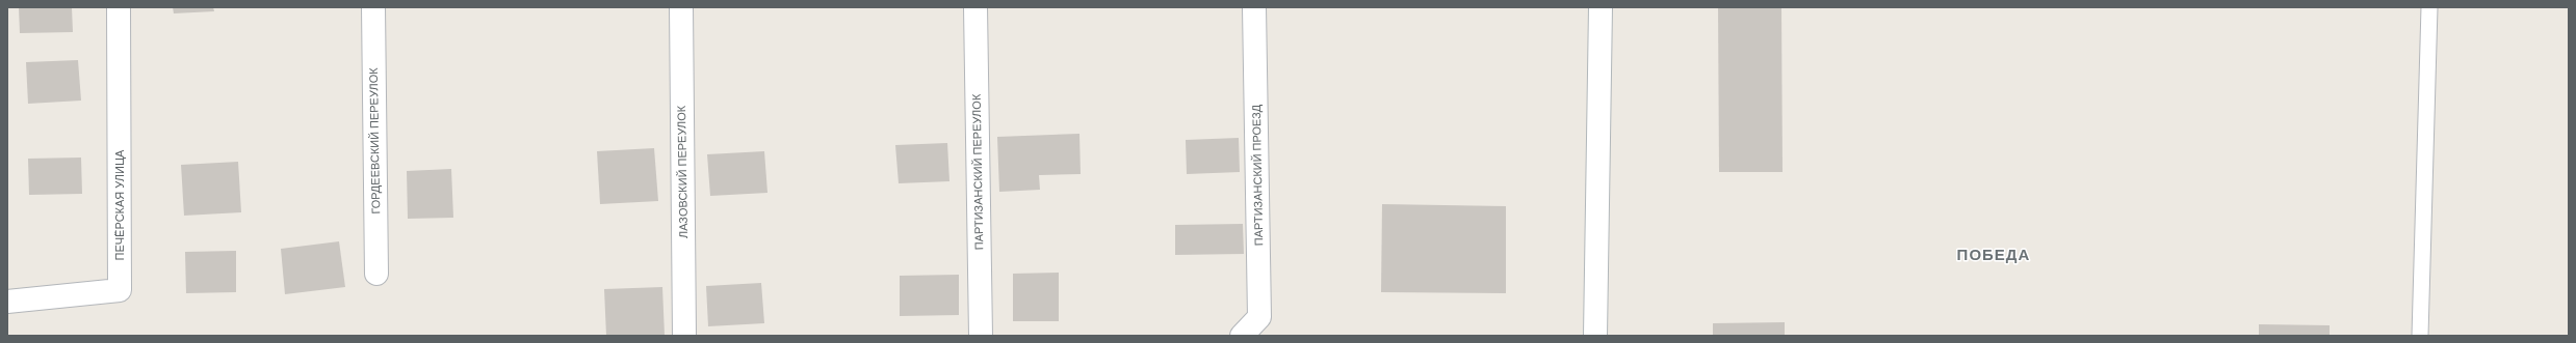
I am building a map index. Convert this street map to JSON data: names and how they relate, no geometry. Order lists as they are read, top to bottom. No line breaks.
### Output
{"streets":{"street":["ГОРДЕЕВСКИЙ ПЕРЕУЛОК","ЛАЗОВСКИЙ ПЕРЕУЛОК","ПАРТИЗАНСКИЙ ПЕРЕУЛОК","ПАРТИЗАНСКИЙ ПРОЕЗД","ПЕЧЁРСКАЯ УЛИЦА"]},"districts":["ПОБЕДА"]}
